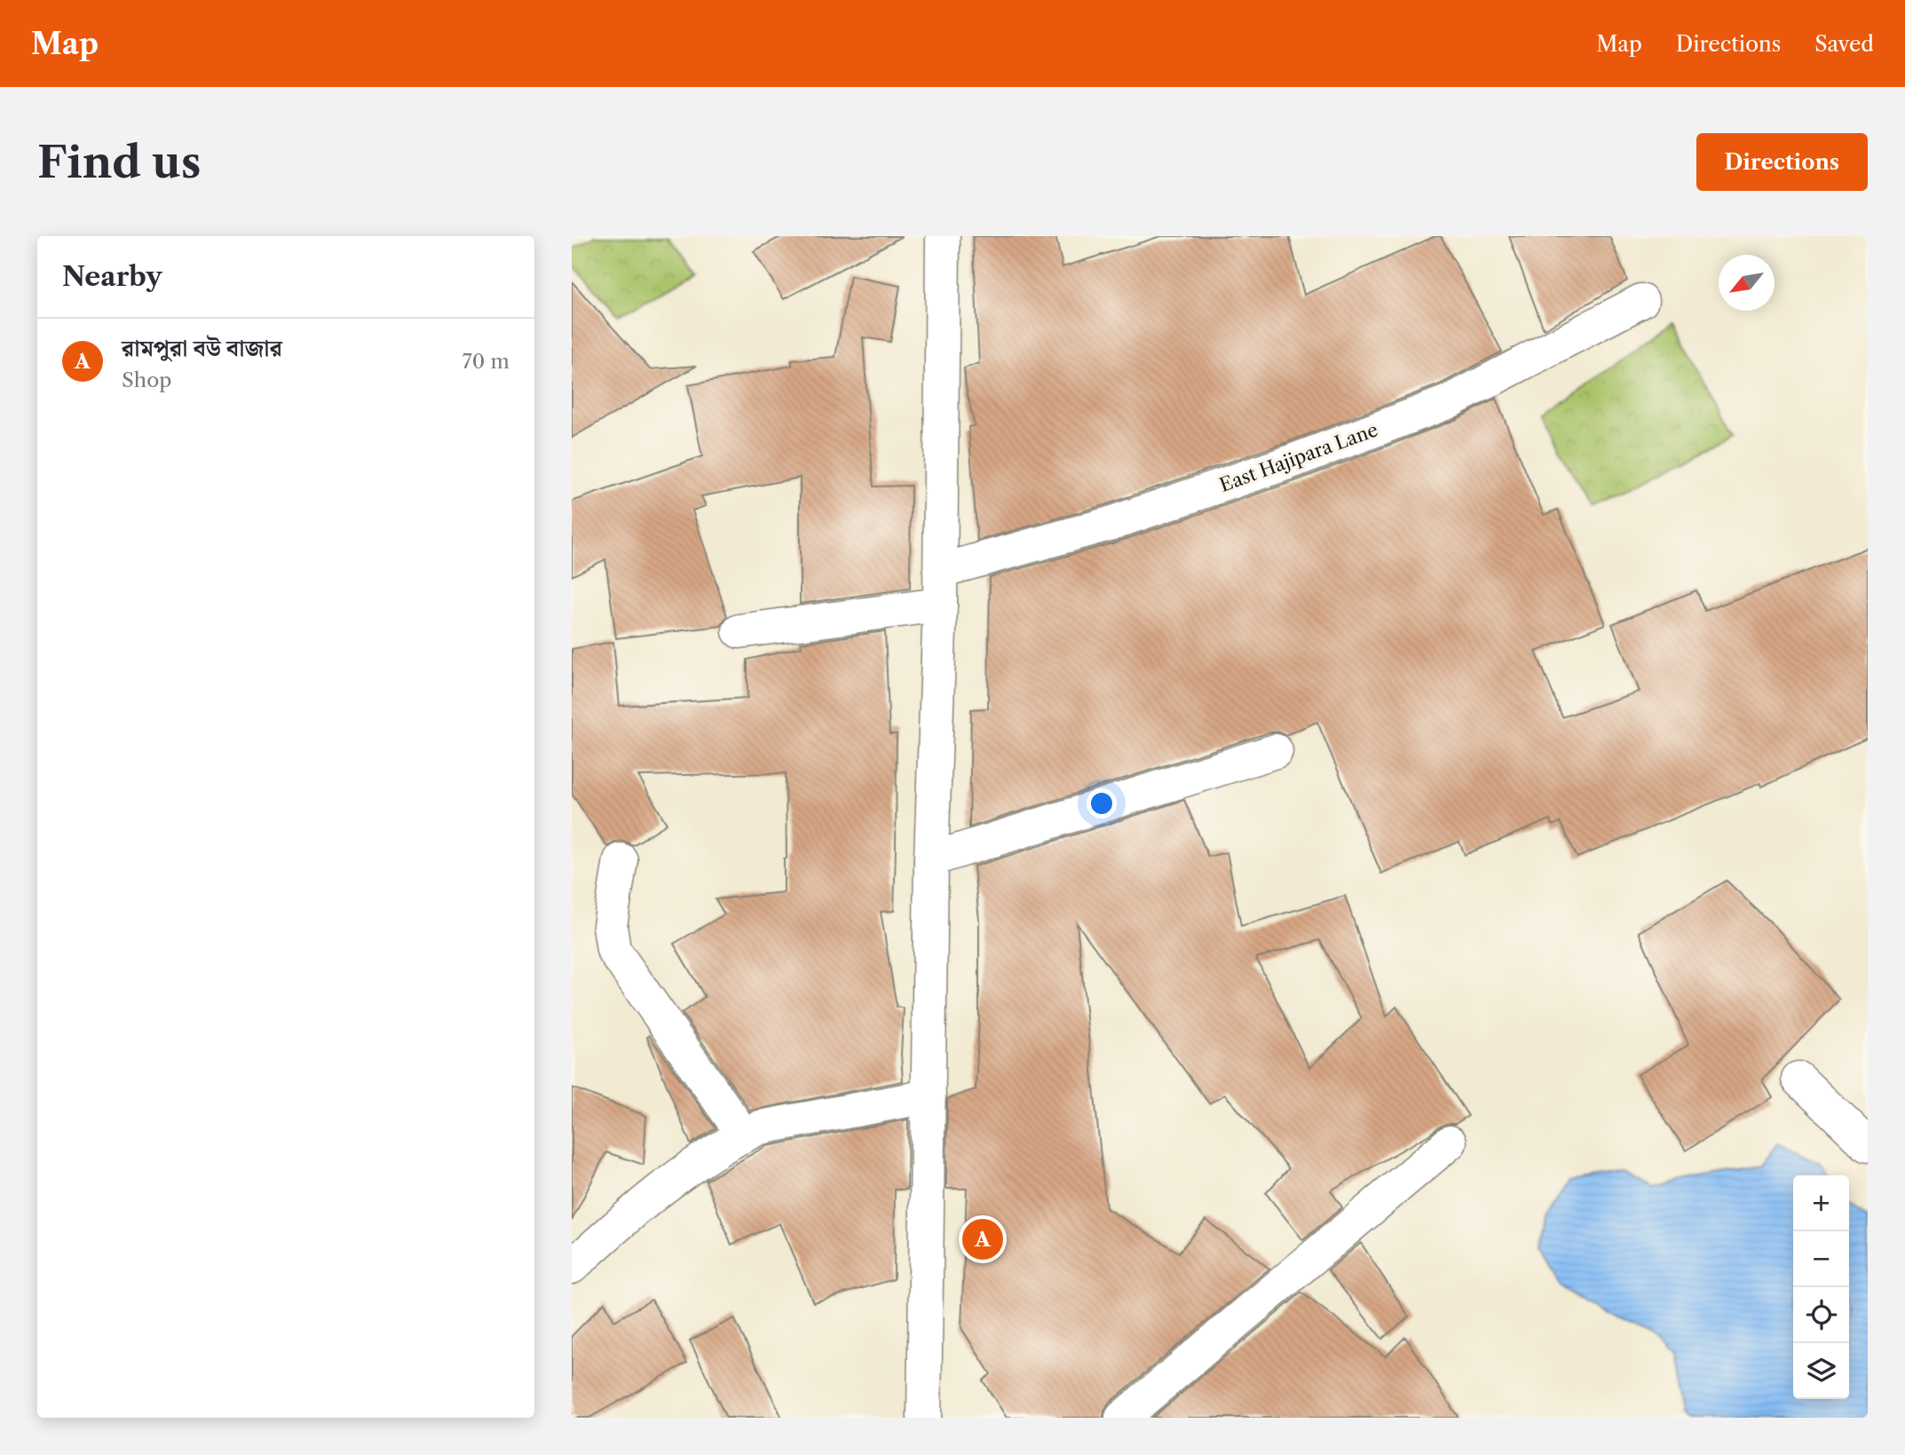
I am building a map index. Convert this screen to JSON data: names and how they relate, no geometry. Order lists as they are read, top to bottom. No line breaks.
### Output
{"streets":{"street":["East Hajipara Lane"]},"north":"bottom left","page":{"header":"Map","nav":["Map","Directions","Saved"],"buttons":"Directions","title":"Find us","heading":"Nearby","list":[{"mark":"A","name":"রামপুরা বউ বাজার","note":"Shop","value":"70 m"}],"map_buttons":["+","−"],"pins":"A"}}
